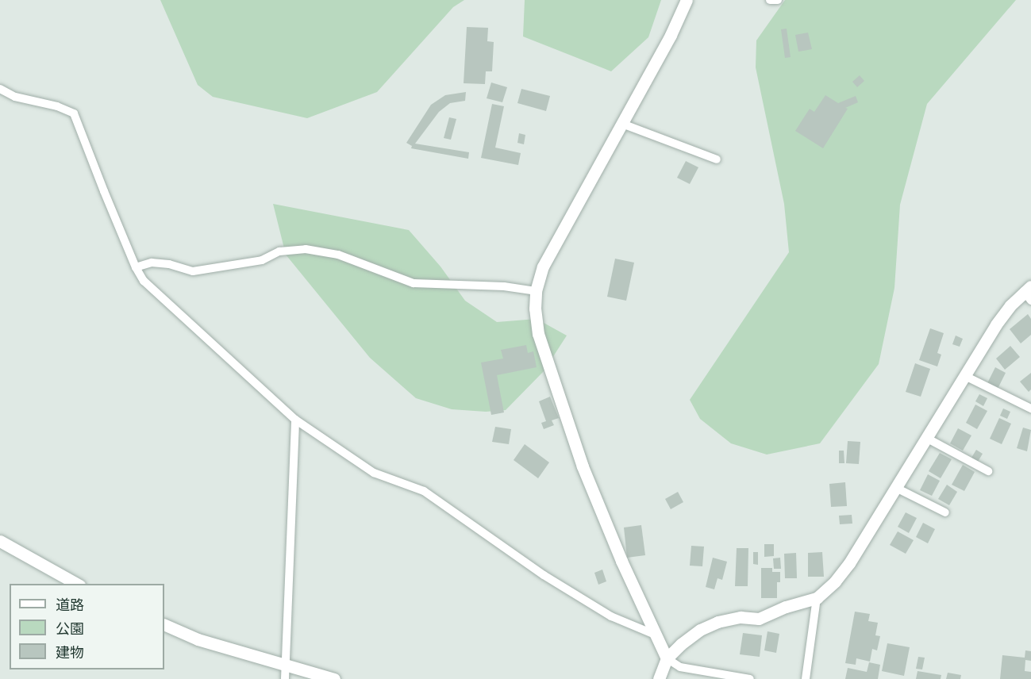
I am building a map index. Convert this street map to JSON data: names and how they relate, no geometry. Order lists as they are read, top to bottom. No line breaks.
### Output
{"legend":["道路","公園","建物"]}
